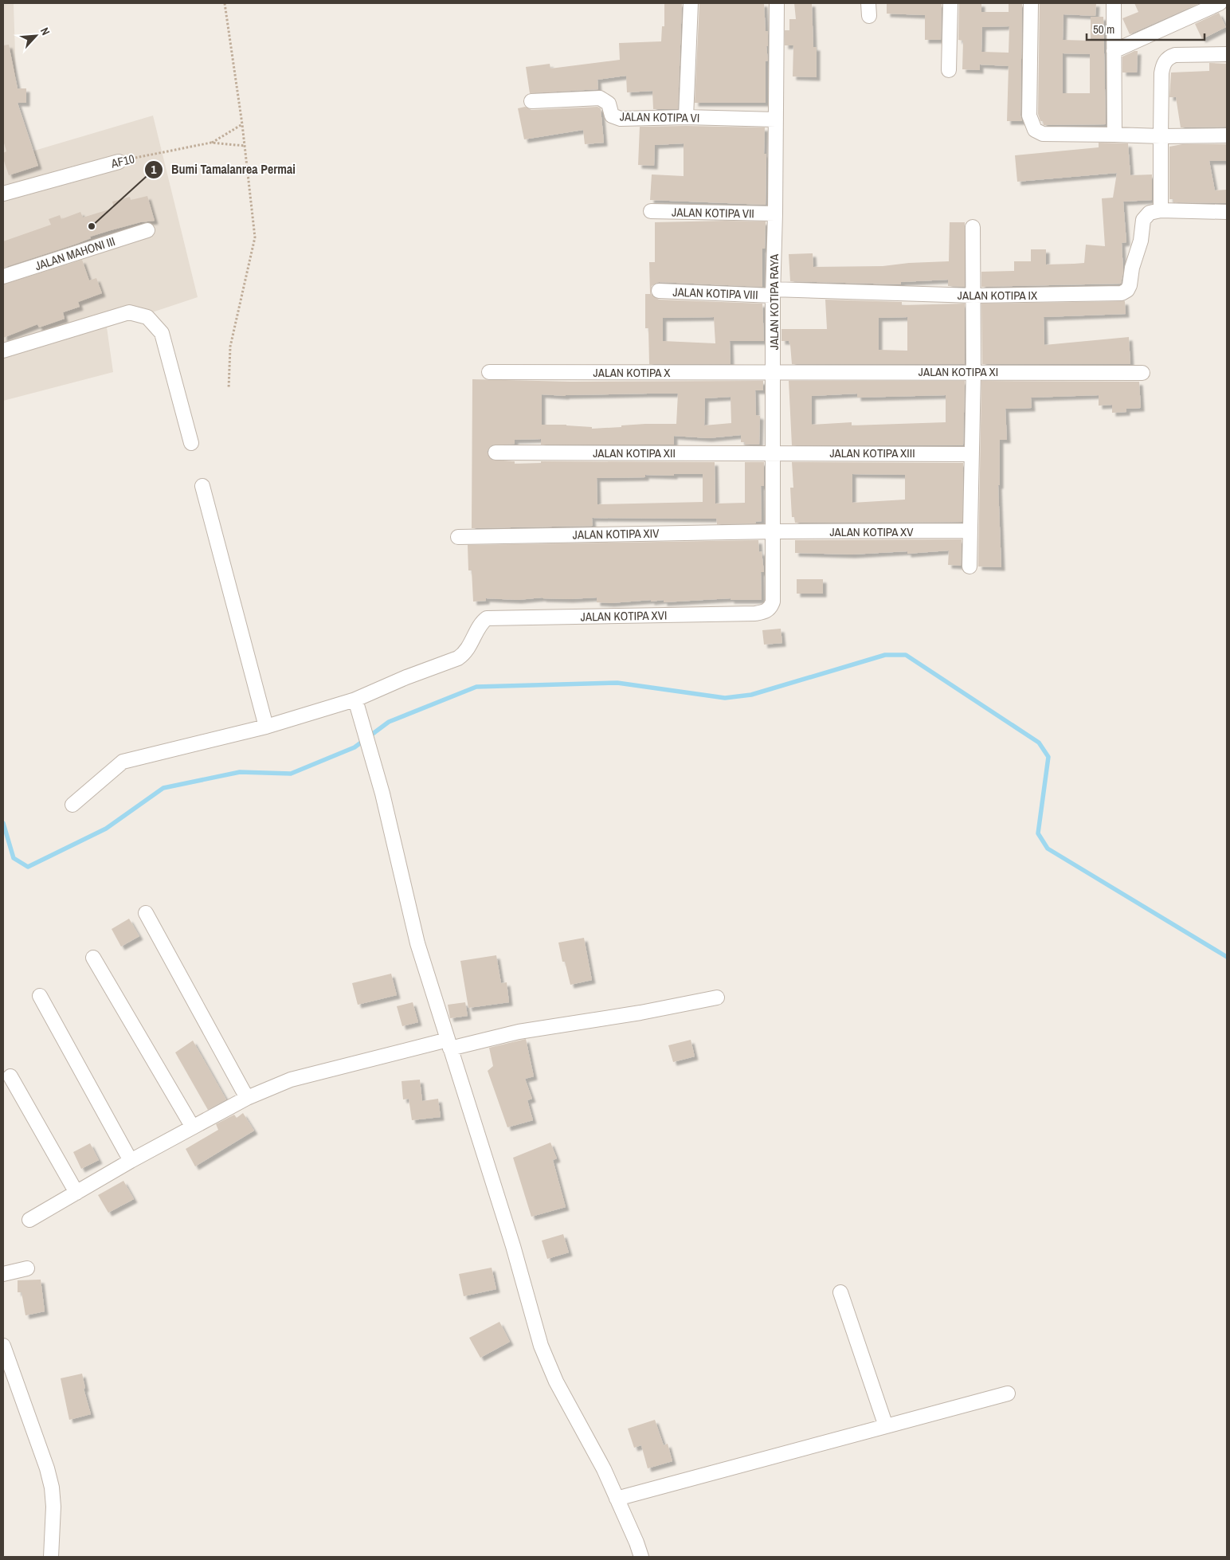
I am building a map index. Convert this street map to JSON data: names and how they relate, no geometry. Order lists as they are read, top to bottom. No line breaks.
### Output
{"streets":{"street":["JALAN KOTIPA VI","AF10","JALAN KOTIPA VII","JALAN MAHONI III","JALAN KOTIPA VIII","JALAN KOTIPA IX","JALAN KOTIPA RAYA","JALAN KOTIPA XI","JALAN KOTIPA X","JALAN KOTIPA XII","JALAN KOTIPA XIII","JALAN KOTIPA XV","JALAN KOTIPA XIV","JALAN KOTIPA XVI"]},"crossings":[["JALAN KOTIPA VI","JALAN KOTIPA RAYA"],["JALAN KOTIPA VII","JALAN KOTIPA RAYA"],["JALAN KOTIPA VIII","JALAN KOTIPA IX"],["JALAN KOTIPA VIII","JALAN KOTIPA RAYA"],["JALAN KOTIPA IX","JALAN KOTIPA RAYA"],["JALAN KOTIPA RAYA","JALAN KOTIPA XI"],["JALAN KOTIPA RAYA","JALAN KOTIPA X"],["JALAN KOTIPA RAYA","JALAN KOTIPA XII"],["JALAN KOTIPA RAYA","JALAN KOTIPA XIII"],["JALAN KOTIPA RAYA","JALAN KOTIPA XV"],["JALAN KOTIPA RAYA","JALAN KOTIPA XIV"],["JALAN KOTIPA RAYA","JALAN KOTIPA XVI"],["JALAN KOTIPA XI","JALAN KOTIPA X"],["JALAN KOTIPA XII","JALAN KOTIPA XIII"],["JALAN KOTIPA XV","JALAN KOTIPA XIV"]],"places":["Bumi Tamalanrea Permai"],"scale_bar":"50 m","north":"top right"}
